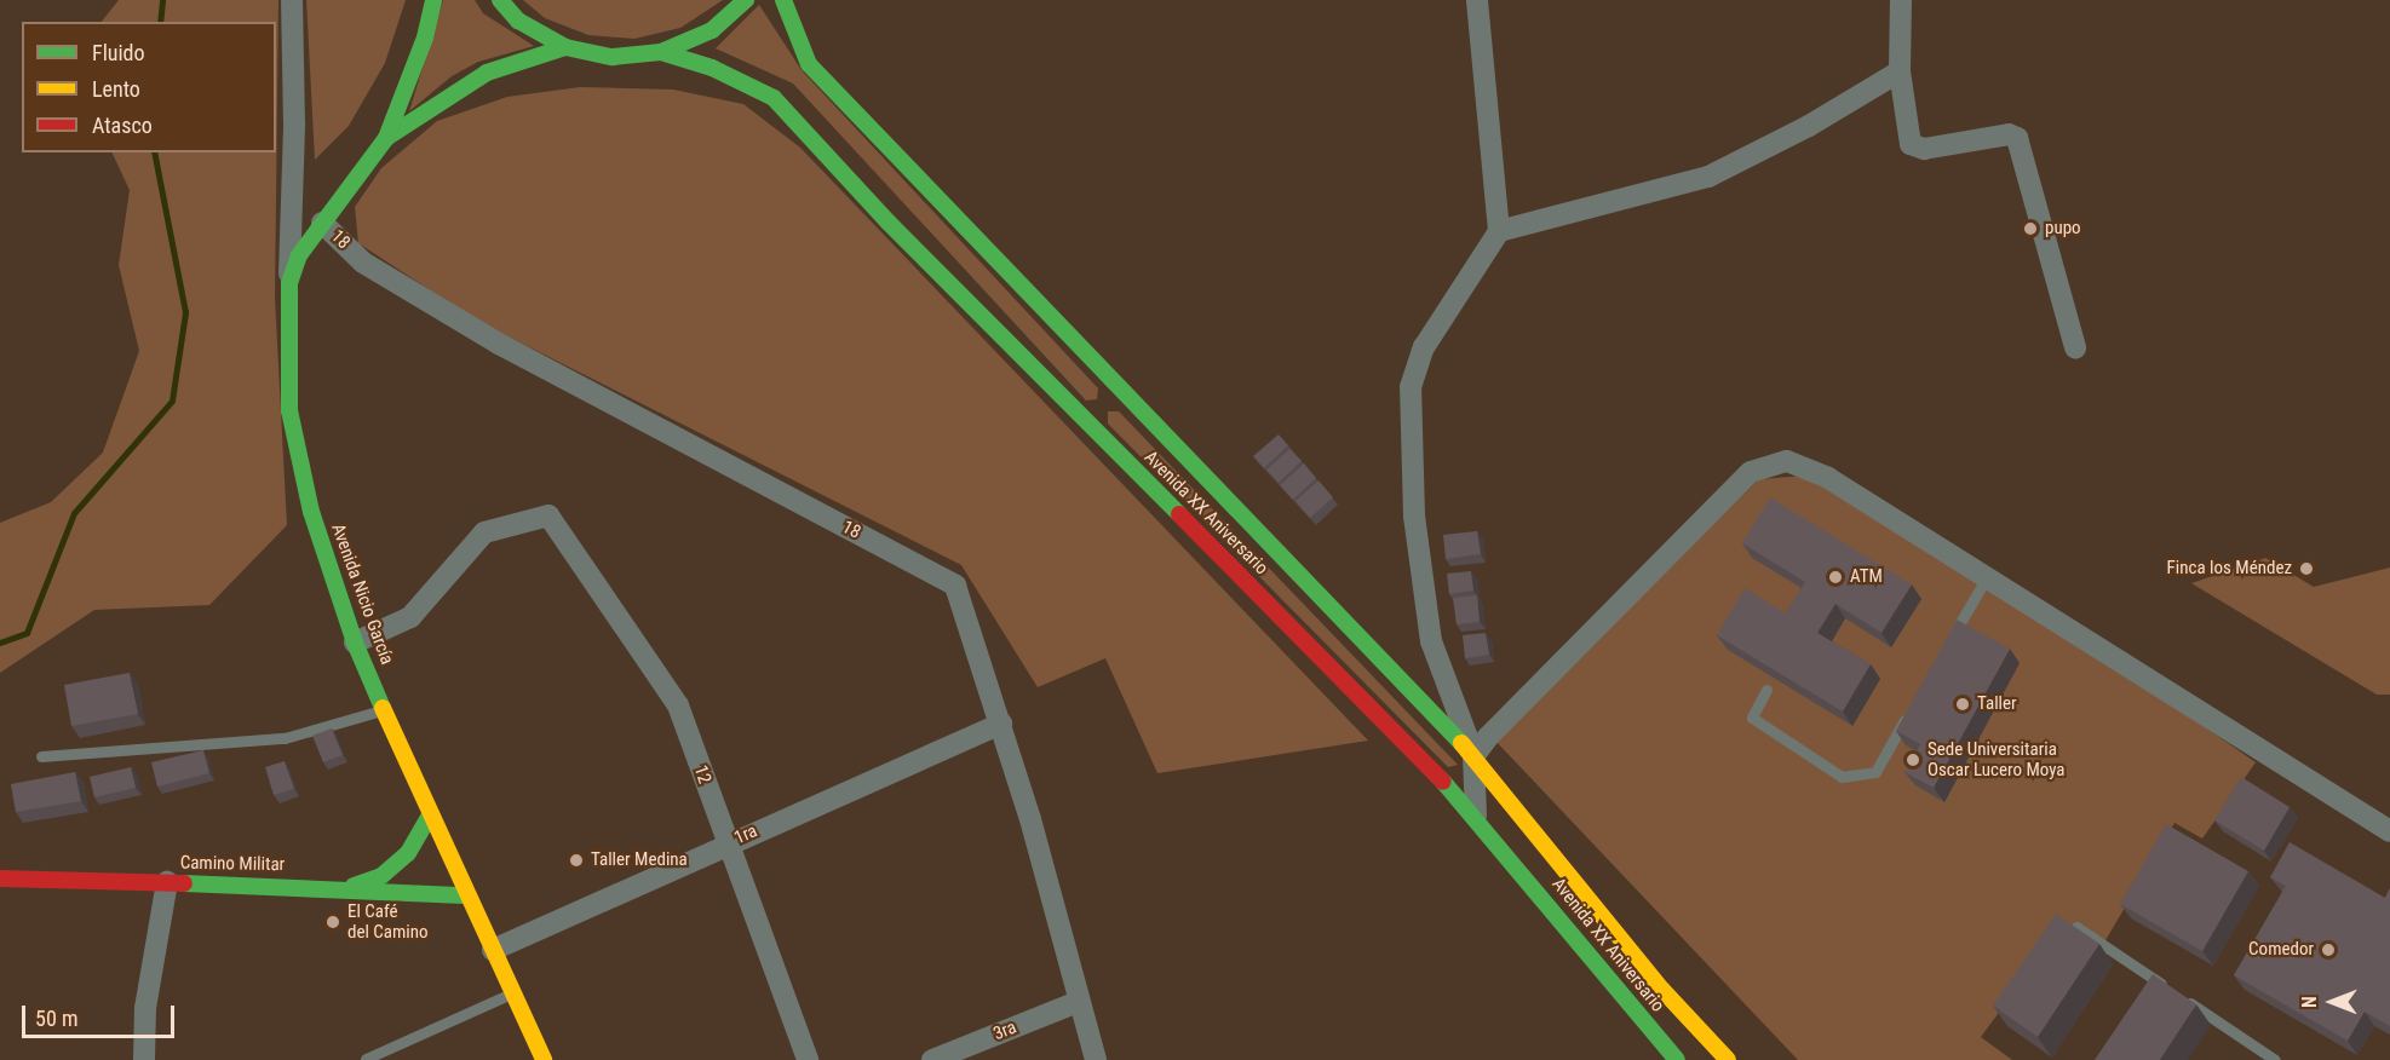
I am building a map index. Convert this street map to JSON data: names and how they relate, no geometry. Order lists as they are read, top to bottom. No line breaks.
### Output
{"streets":{"main road":["Avenida XX Aniversario","Avenida Nicio García","Camino Militar"],"street":["18","12","1ra","3ra"]},"crossings":[["18","Avenida Nicio García"],["18","1ra"],["18","3ra"],["Avenida Nicio García","12"],["Avenida Nicio García","1ra"],["Avenida Nicio García","Camino Militar"],["12","1ra"]],"places":["pupo","Finca los Méndez","ATM","Taller","Sede Universitaria Oscar Lucero Moya","Taller Medina","El Café del Camino","Comedor"],"legend":["Fluido","Lento","Atasco"],"scale_bar":"50 m","north":"left"}
